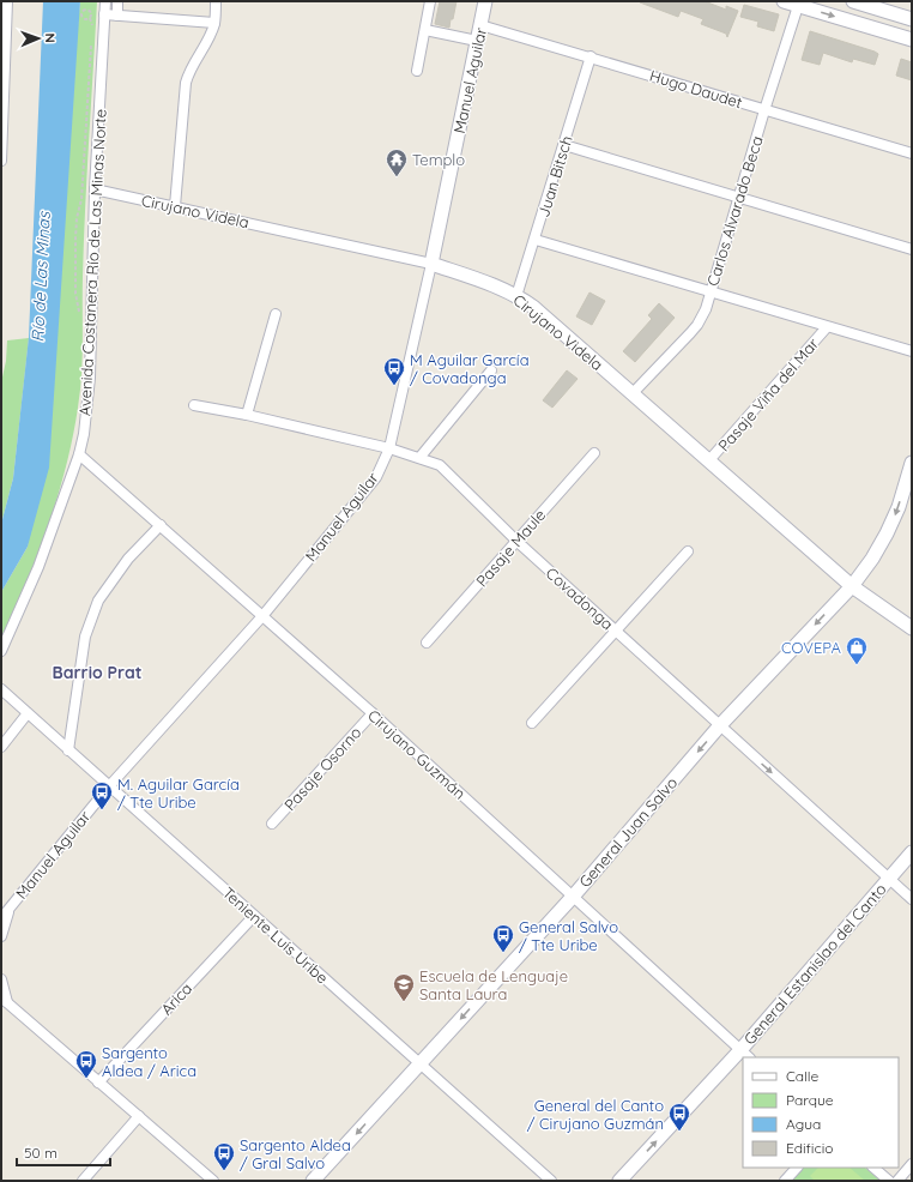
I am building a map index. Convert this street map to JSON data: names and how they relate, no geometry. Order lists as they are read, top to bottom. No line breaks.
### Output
{"streets":{"street":["Manuel Aguilar","Hugo Daudet","Juan Bitsch","Cirujano Videla","Carlos Alvarado Beca","Avenida Costanera Río de Las Minas Norte","Pasaje Viña del Mar","Pasaje Maule","Covadonga","Cirujano Guzmán","Pasaje Osorno","General Juan Salvo","Teniente Luis Uribe","General Estanislao del Canto","Arica"]},"crossings":[["Manuel Aguilar","Hugo Daudet"],["Manuel Aguilar","Cirujano Videla"],["Manuel Aguilar","Covadonga"],["Manuel Aguilar","Cirujano Guzmán"],["Manuel Aguilar","Teniente Luis Uribe"],["Hugo Daudet","Juan Bitsch"],["Hugo Daudet","Carlos Alvarado Beca"],["Juan Bitsch","Cirujano Videla"],["Cirujano Videla","Carlos Alvarado Beca"],["Cirujano Videla","Avenida Costanera Río de Las Minas Norte"],["Cirujano Videla","Pasaje Viña del Mar"],["Cirujano Videla","General Juan Salvo"],["Avenida Costanera Río de Las Minas Norte","Cirujano Guzmán"],["Pasaje Maule","Covadonga"],["Covadonga","General Juan Salvo"],["Covadonga","General Estanislao del Canto"],["Cirujano Guzmán","Pasaje Osorno"],["Cirujano Guzmán","General Juan Salvo"],["Cirujano Guzmán","General Estanislao del Canto"],["General Juan Salvo","Teniente Luis Uribe"],["Teniente Luis Uribe","Arica"]],"one_way":["General Juan Salvo","General Estanislao del Canto"],"districts":["Barrio Prat"],"water":["Río de Las Minas"],"places":{"temple":["Templo"],"bus stop":["M Aguilar García / Covadonga","M. Aguilar García / Tte Uribe","General Salvo / Tte Uribe","Sargento Aldea / Arica","General del Canto / Cirujano Guzmán","Sargento Aldea / Gral Salvo"],"shop":["COVEPA"],"school or university":["Escuela de Lenguaje Santa Laura"]},"legend":["Calle","Parque","Agua","Edificio"],"scale_bar":"50 m","north":"right"}
